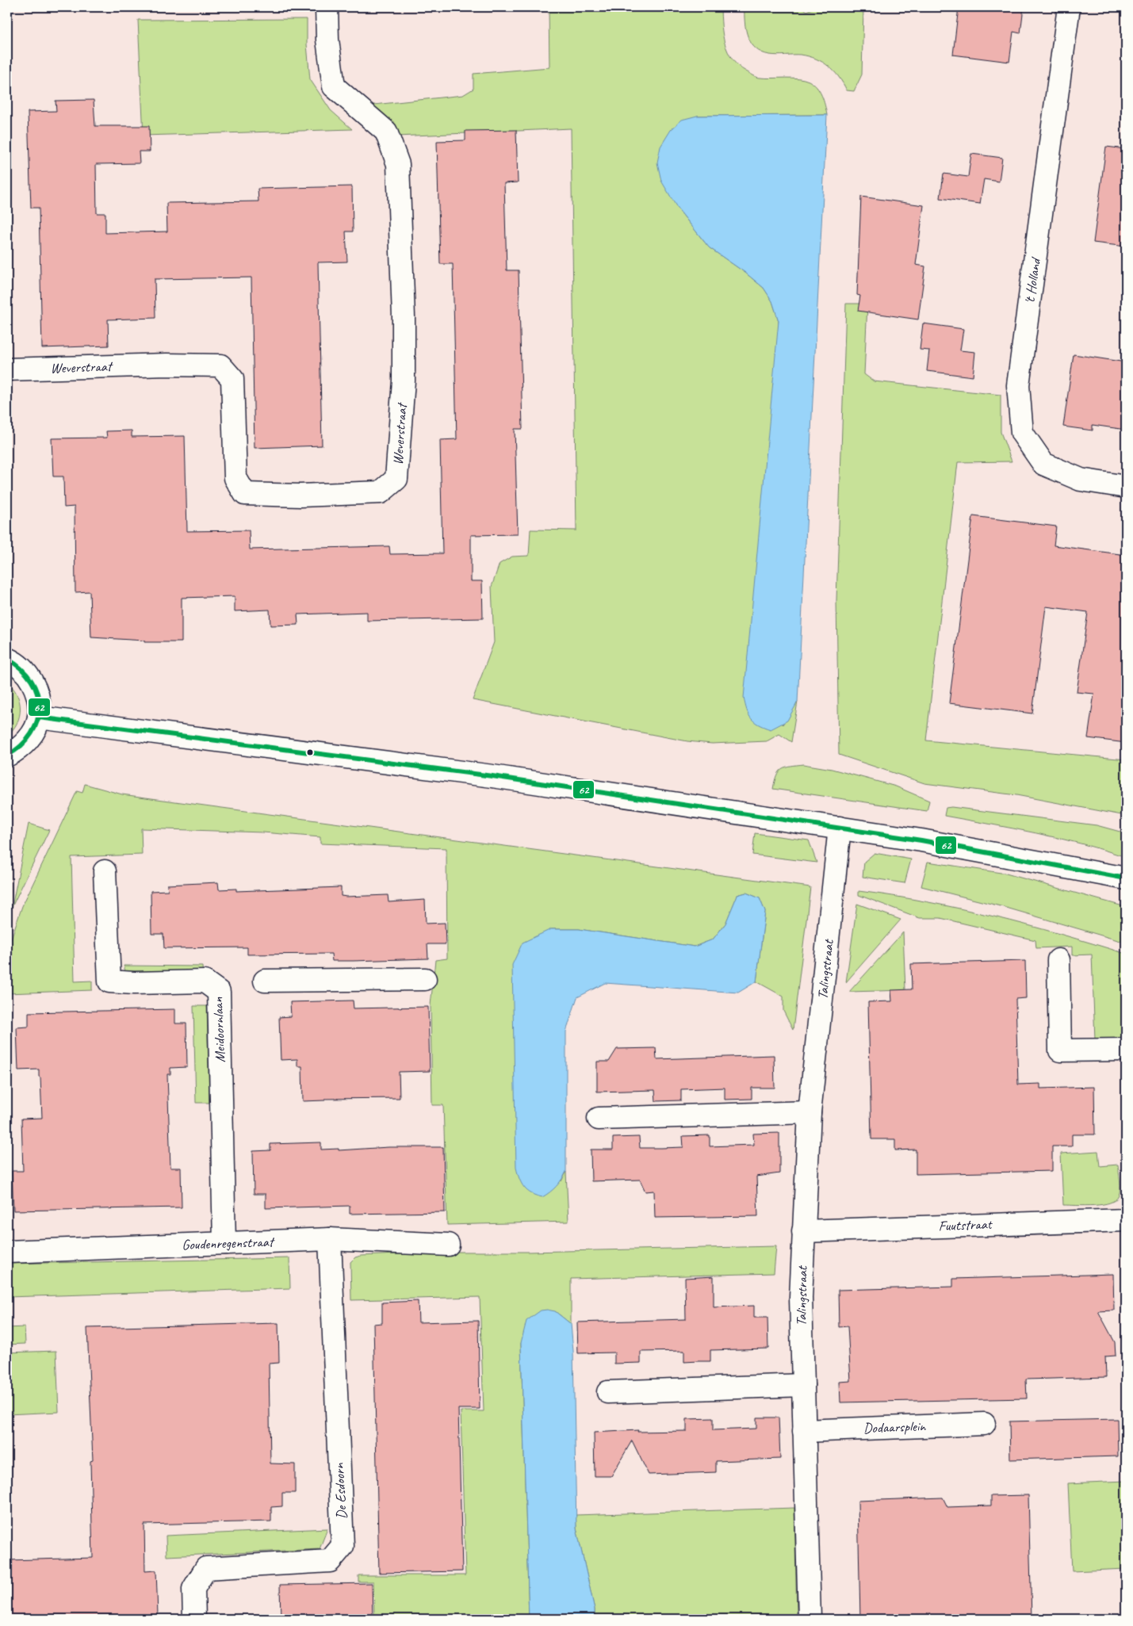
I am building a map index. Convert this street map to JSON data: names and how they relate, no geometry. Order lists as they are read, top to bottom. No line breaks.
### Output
{"streets":{"street":["'t Holland","Weverstraat","Talingstraat","Meidoornlaan","Fuutstraat","Goudenregenstraat","Dodaarsplein","De Esdoorn"]},"crossings":[["Talingstraat","Fuutstraat"],["Talingstraat","Dodaarsplein"],["Meidoornlaan","Goudenregenstraat"],["Goudenregenstraat","De Esdoorn"]],"lines":["transit line 62"]}
